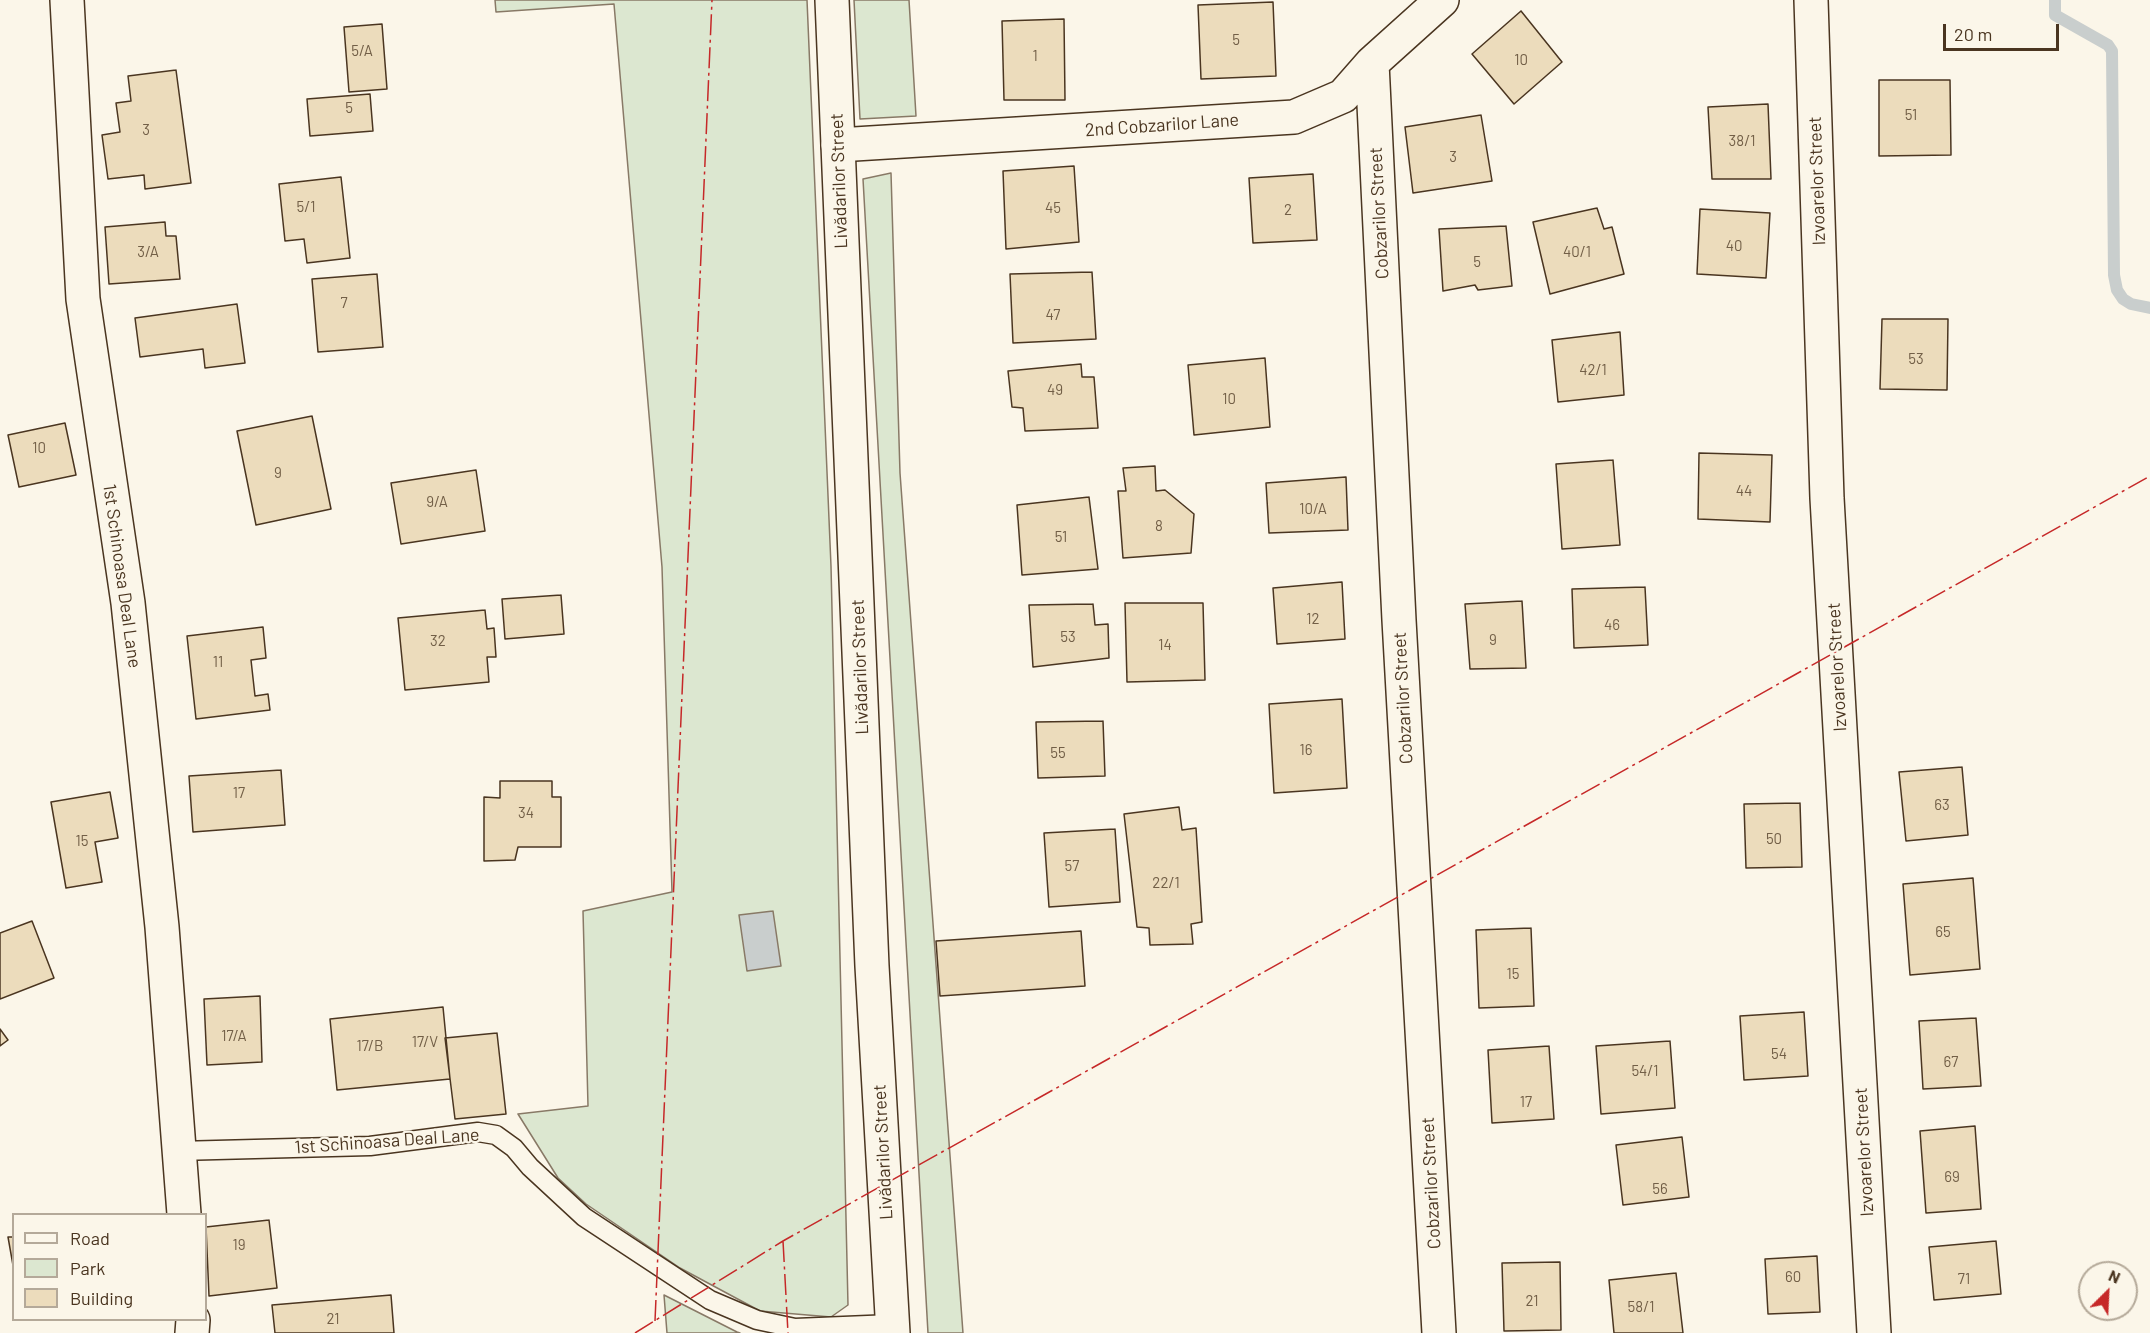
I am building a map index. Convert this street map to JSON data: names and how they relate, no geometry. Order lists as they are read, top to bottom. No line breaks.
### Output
{"streets":{"street":["2nd Cobzarilor Lane","Livădarilor Street","Izvoarelor Street","Cobzarilor Street","1st Schinoasa Deal Lane"]},"crossings":[["2nd Cobzarilor Lane","Livădarilor Street"],["2nd Cobzarilor Lane","Cobzarilor Street"],["Livădarilor Street","1st Schinoasa Deal Lane"]],"house_numbers":["5","5/A","1","10","5","51","3","38/1","3","5/1","45","2","40","3/A","40/1","5","7","47","53","42/1","49","10","10","9","44","9/A","10/A","8","51","12","46","53","9","32","14","11","16","55","17","63","34","50","15","57","22/1","65","15","17/A","17/V","17/B","54","67","54/1","17","69","56","19","60","71","21","58/1","21"],"legend":["Road","Park","Building"],"scale_bar":"20 m","north":"top right"}
